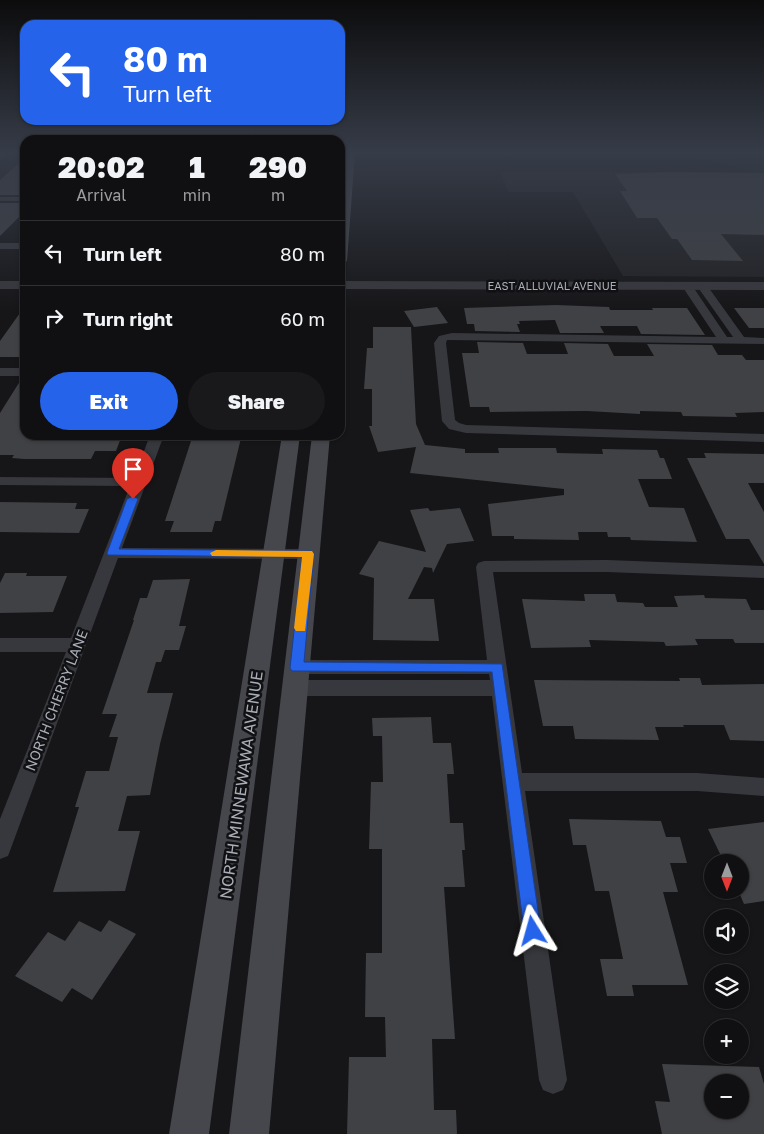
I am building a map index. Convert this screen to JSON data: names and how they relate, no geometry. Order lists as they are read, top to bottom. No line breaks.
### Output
{"streets":{"main road":["NORTH MINNEWAWA AVENUE"],"street":["EAST ALLUVIAL AVENUE","NORTH CHERRY LANE"]},"north":"bottom","page":{"turn":["80 m","Turn left"],"eta":["20:02","Arrival","1","min","290","m"],"list":[{"name":"Turn left","value":"80 m"},{"name":"Turn right","value":"60 m"}],"buttons":["Exit","Share"],"map_buttons":["+","−"]}}
